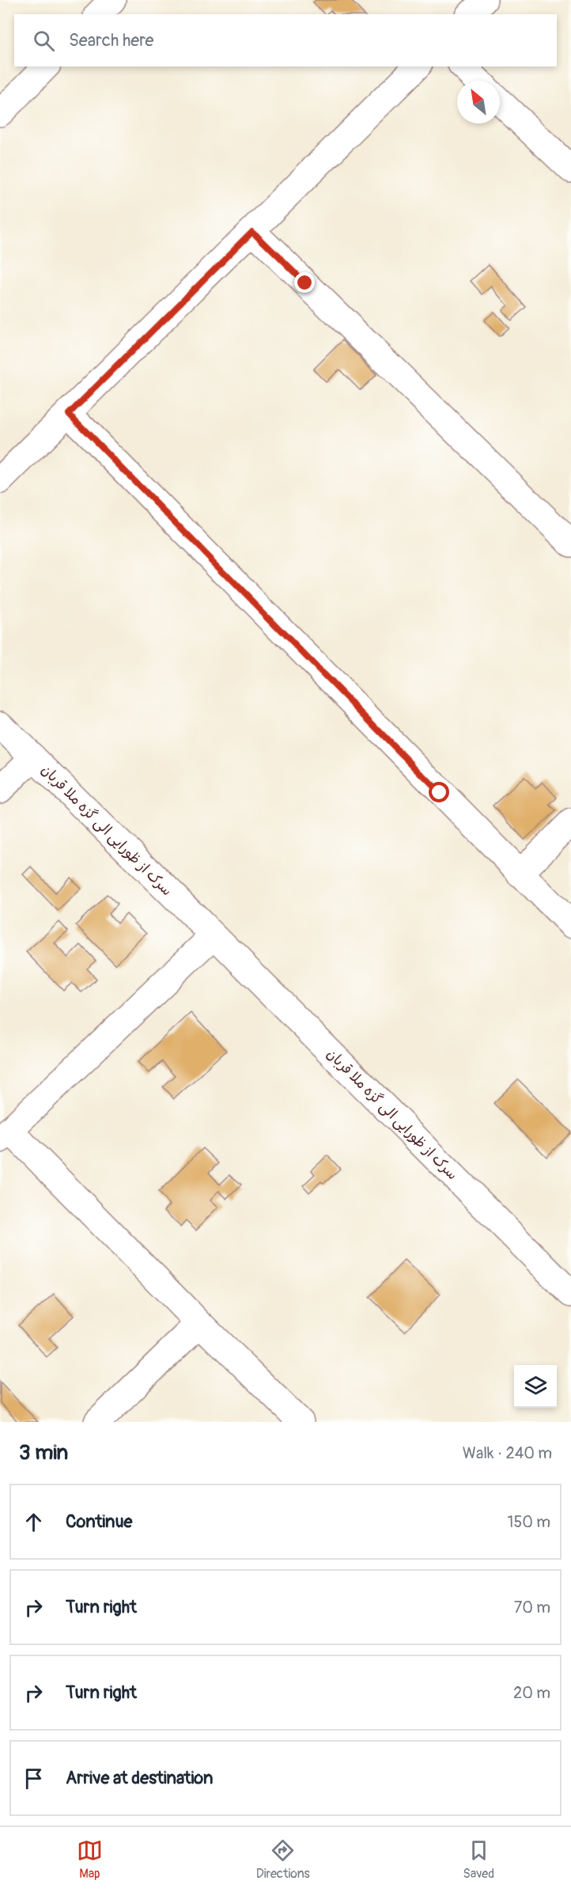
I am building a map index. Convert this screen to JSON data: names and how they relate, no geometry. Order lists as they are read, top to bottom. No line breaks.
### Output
{"streets":{"street":["سرک از ظورایی الی گزه ملا قربان"]},"north":"top left","page":{"search":"Search here","heading":["3 min","Walk · 240 m"],"list":[["Continue","150 m"],["Turn right","70 m"],["Turn right","20 m"],"Arrive at destination"],"nav":["Map","Directions","Saved"]}}
